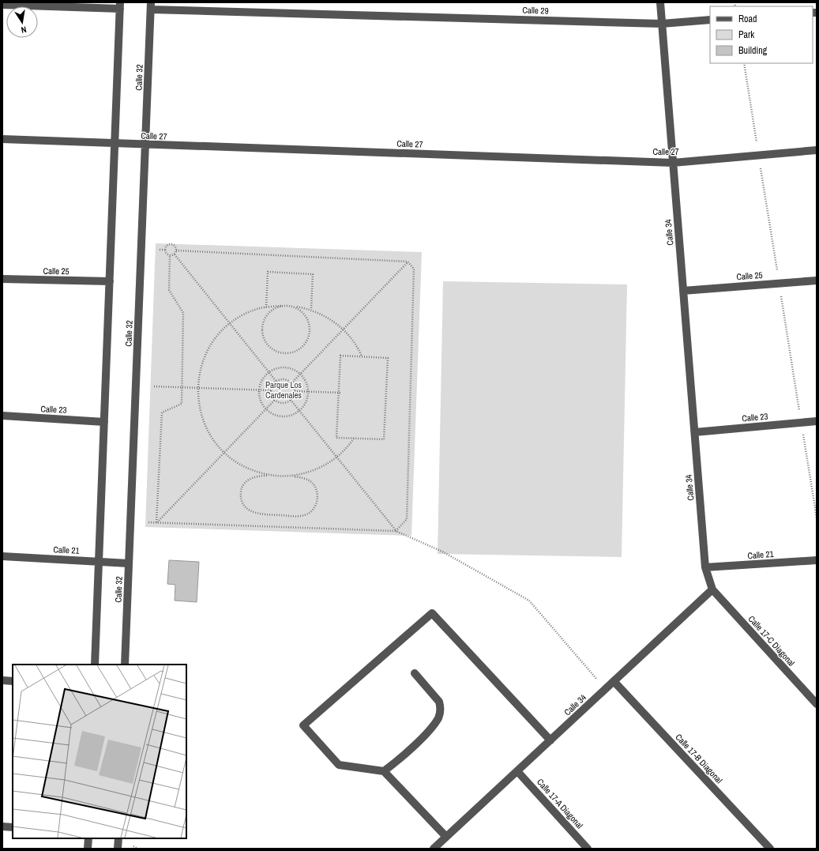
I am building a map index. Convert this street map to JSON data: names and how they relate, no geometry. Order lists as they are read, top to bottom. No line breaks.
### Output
{"streets":{"street":["Calle 29","Calle 32","Calle 27","Calle 34","Calle 25","Calle 23","Calle 21","Calle 17-C Diagonal","Calle 17-B Diagonal","Calle 17-A Diagonal"]},"crossings":[["Calle 29","Calle 32"],["Calle 29","Calle 34"],["Calle 32","Calle 27"],["Calle 32","Calle 21"],["Calle 27","Calle 34"],["Calle 34","Calle 25"],["Calle 34","Calle 23"],["Calle 34","Calle 21"],["Calle 34","Calle 17-C Diagonal"],["Calle 34","Calle 17-B Diagonal"],["Calle 34","Calle 17-A Diagonal"]],"parks":["Parque Los Cardenales"],"legend":["Road","Park","Building"],"north":"bottom"}
